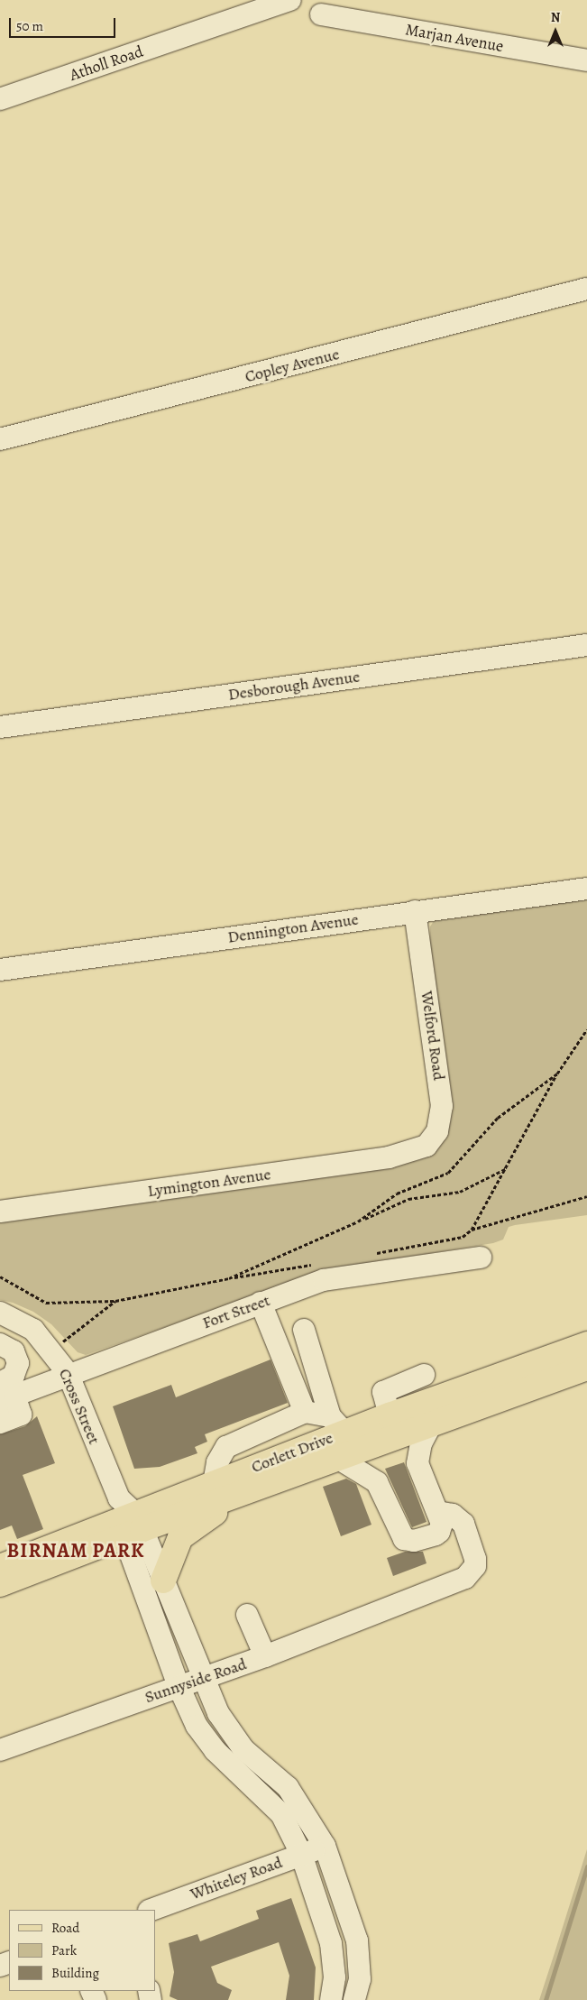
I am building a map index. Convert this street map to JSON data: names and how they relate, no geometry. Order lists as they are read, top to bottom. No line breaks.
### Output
{"streets":{"main road":["Corlett Drive"],"street":["Marjan Avenue","Atholl Road","Copley Avenue","Desborough Avenue","Dennington Avenue","Welford Road","Lymington Avenue","Fort Street","Cross Street","Sunnyside Road","Whiteley Road"]},"crossings":[["Dennington Avenue","Welford Road"],["Welford Road","Lymington Avenue"],["Fort Street","Cross Street"],["Cross Street","Corlett Drive"],["Cross Street","Sunnyside Road"],["Cross Street","Whiteley Road"]],"districts":["BIRNAM PARK"],"legend":["Road","Park","Building"],"scale_bar":"50 m","north":"top"}
